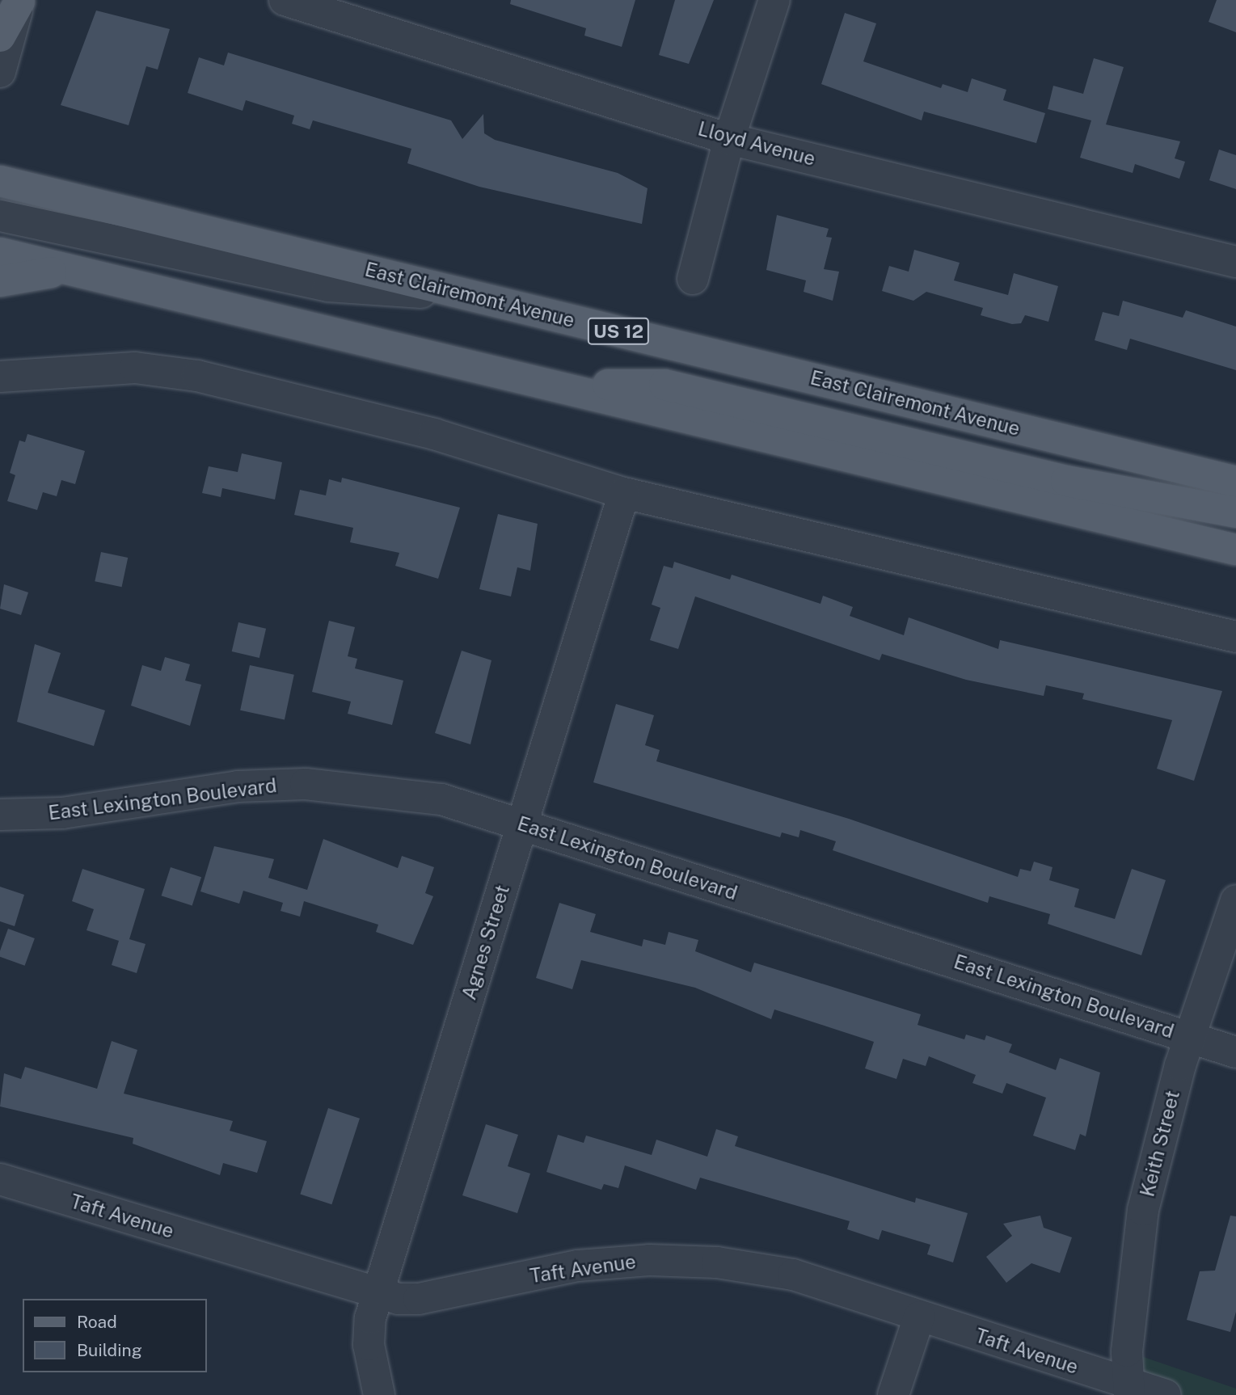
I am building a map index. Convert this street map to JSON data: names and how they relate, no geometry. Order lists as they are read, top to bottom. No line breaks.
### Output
{"streets":{"main road":["East Clairemont Avenue","US 12"],"street":["Lloyd Avenue","East Lexington Boulevard","Agnes Street","Keith Street","Taft Avenue"]},"crossings":[["East Lexington Boulevard","Agnes Street"],["East Lexington Boulevard","Keith Street"],["Agnes Street","Taft Avenue"],["Keith Street","Taft Avenue"]],"legend":["Road","Building"]}
